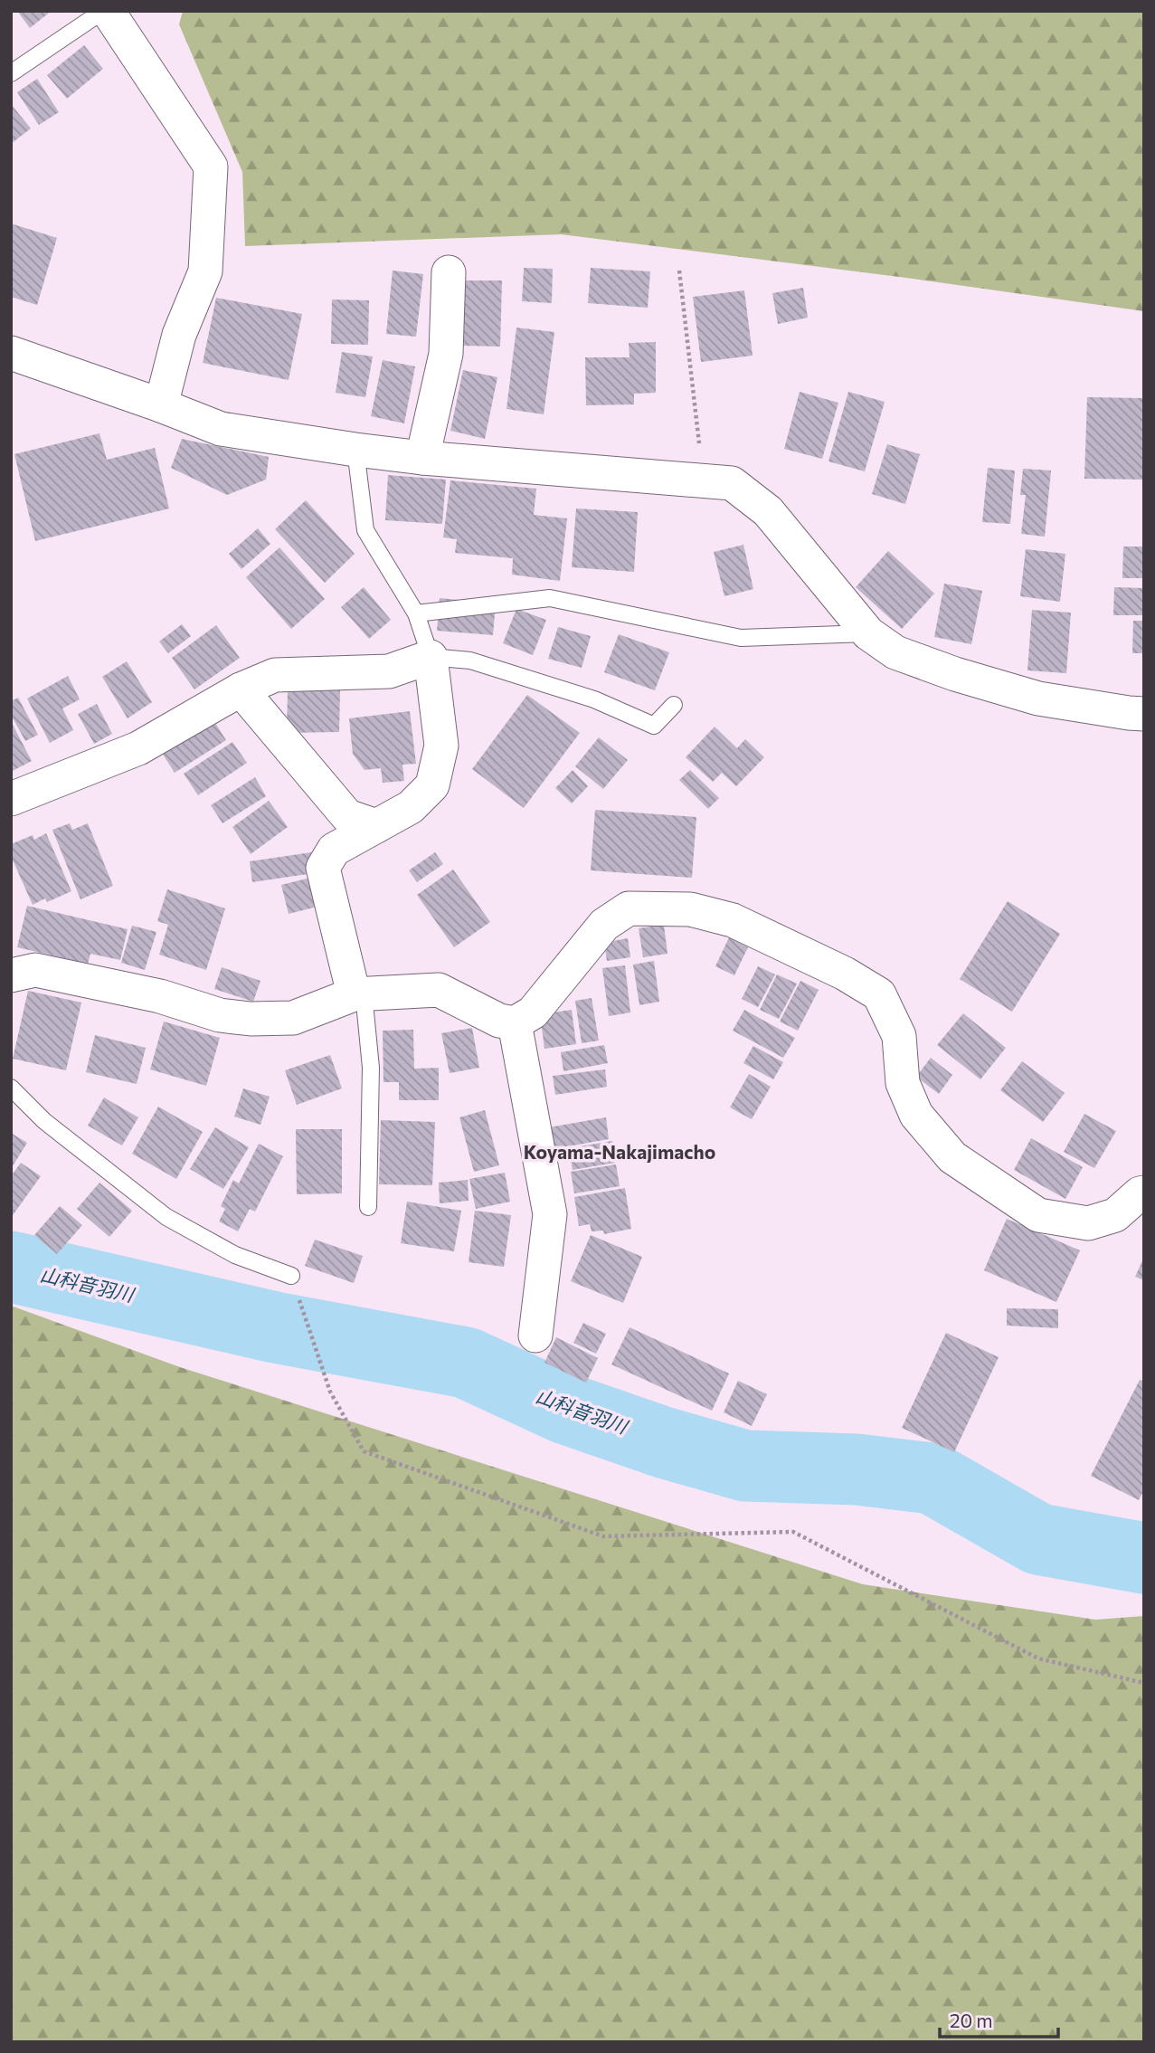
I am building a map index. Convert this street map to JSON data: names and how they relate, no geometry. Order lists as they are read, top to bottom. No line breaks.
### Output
{"districts":["Koyama-Nakajimacho"],"water":["山科音羽川"],"scale_bar":"20 m"}
